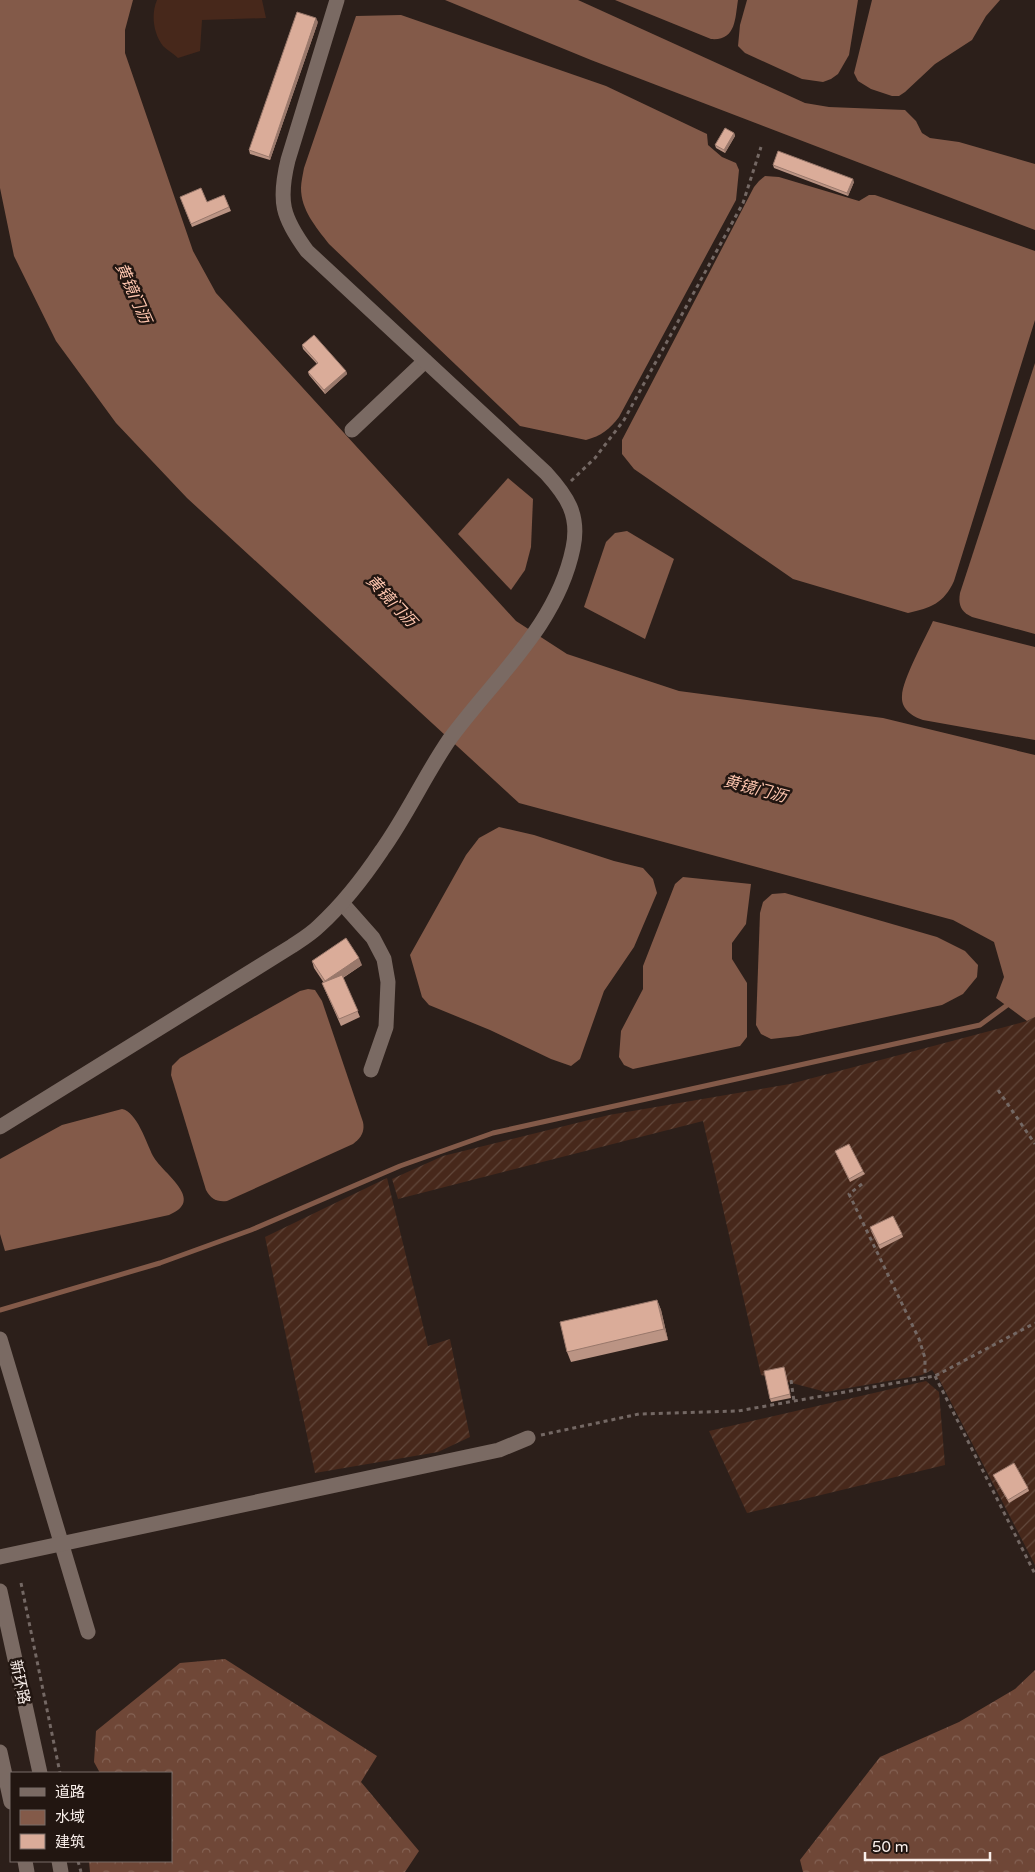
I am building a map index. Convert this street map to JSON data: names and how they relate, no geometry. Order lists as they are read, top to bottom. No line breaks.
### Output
{"streets":{"street":["新环路"]},"water":["黄镜门沥"],"legend":["道路","水域","建筑"],"scale_bar":"50 m"}
